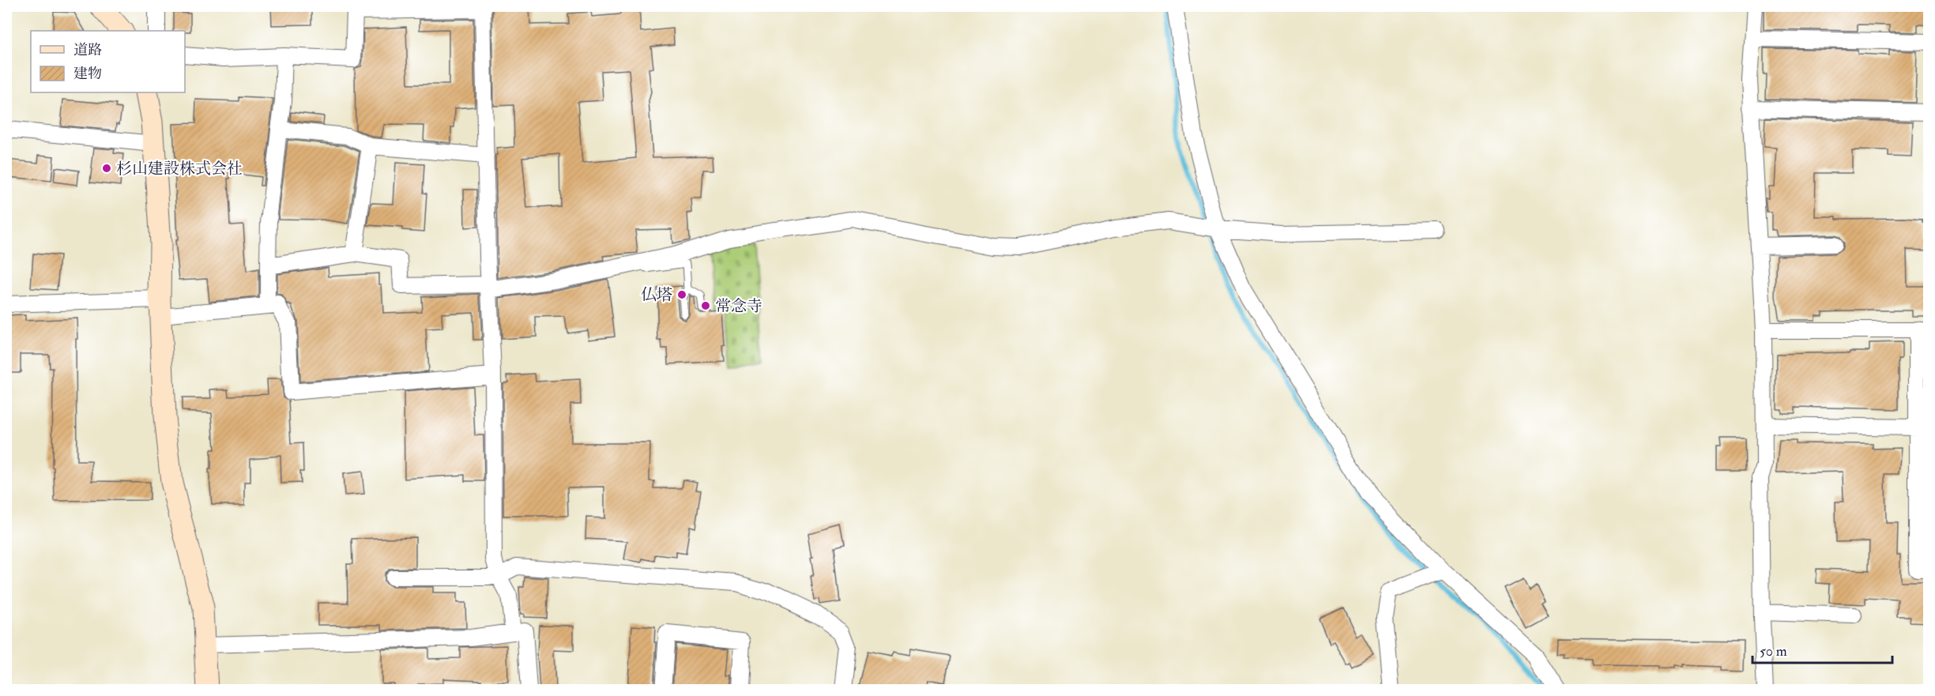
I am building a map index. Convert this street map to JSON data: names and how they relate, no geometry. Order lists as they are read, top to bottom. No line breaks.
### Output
{"places":["杉山建設株式会社","仏塔","常念寺"],"legend":["道路","建物"],"scale_bar":"50 m"}
